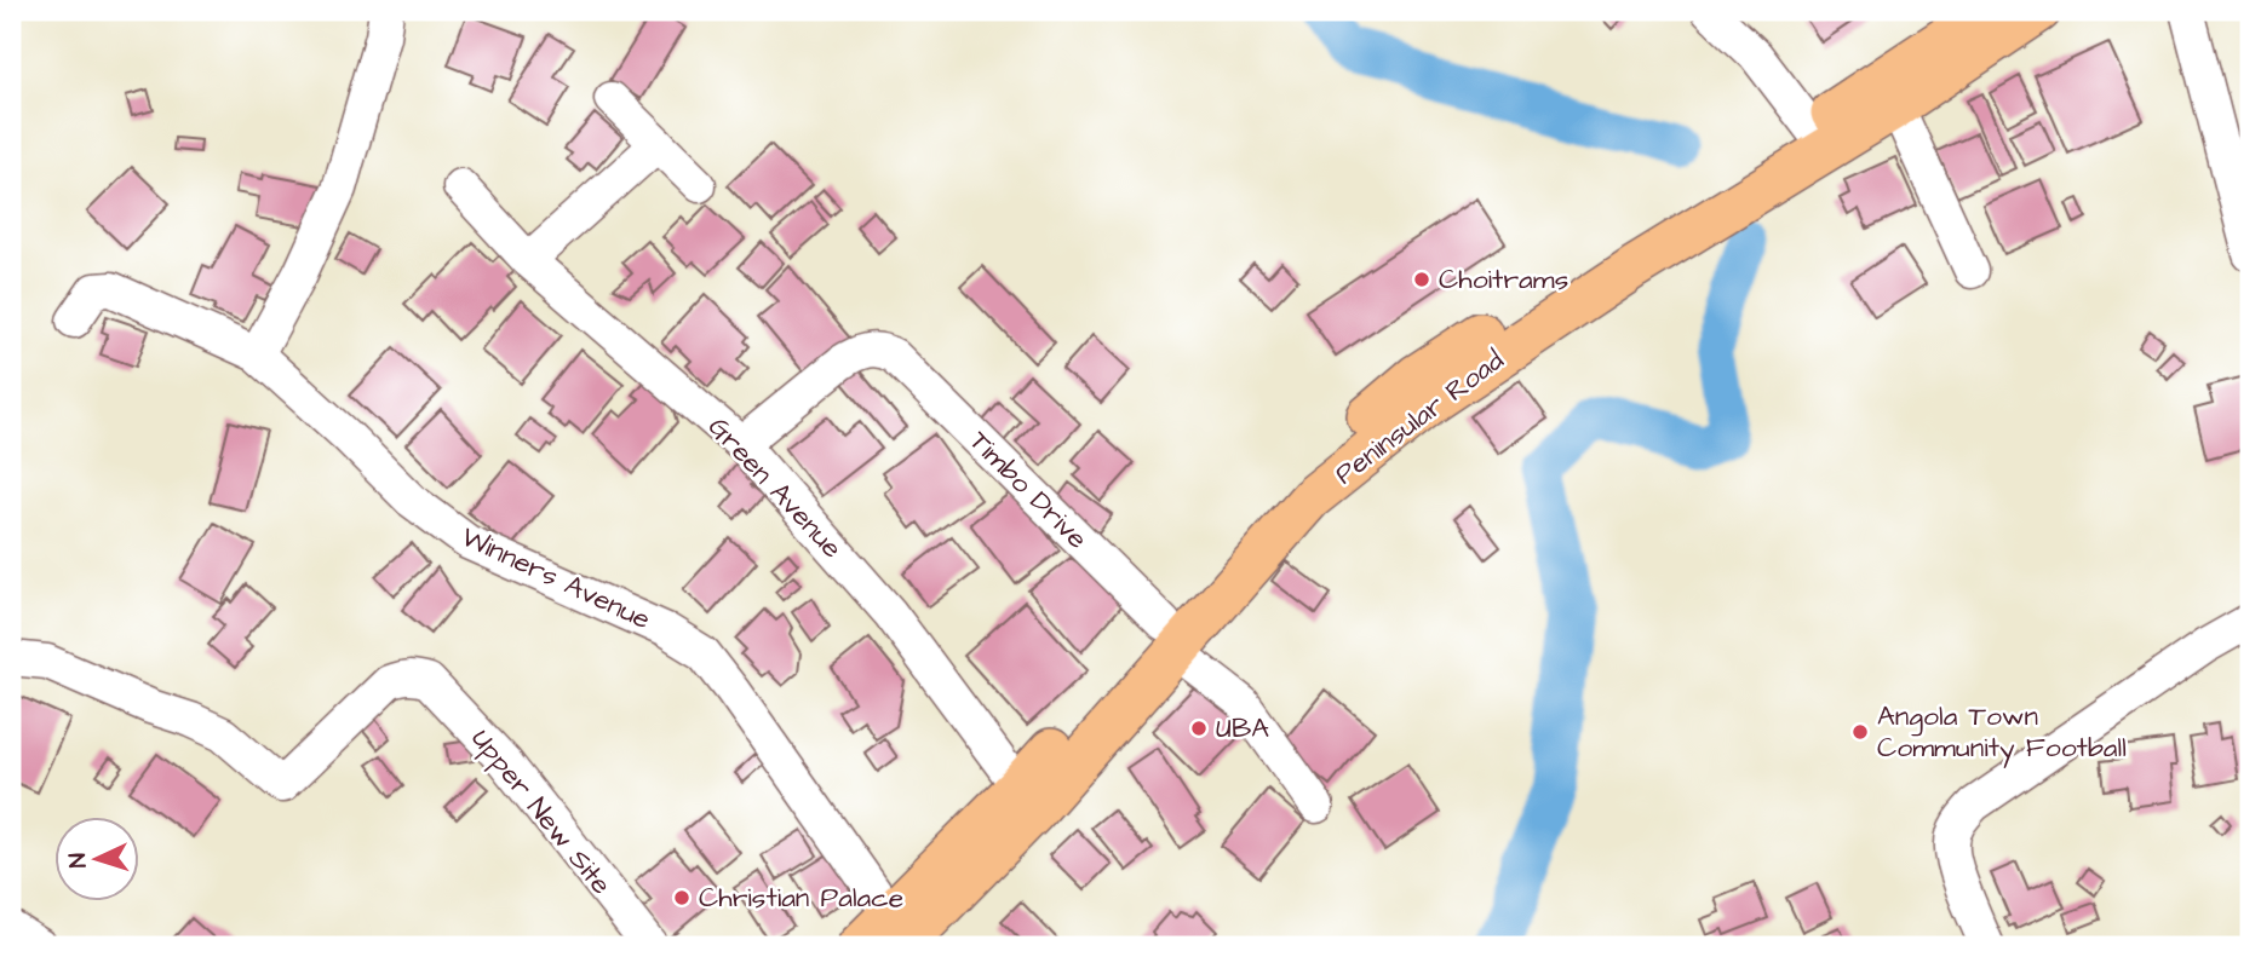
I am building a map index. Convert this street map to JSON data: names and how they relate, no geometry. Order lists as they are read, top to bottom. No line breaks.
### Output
{"streets":{"main road":["Peninsular Road"],"street":["Green Avenue","Timbo Drive","Winners Avenue","Upper New Site"]},"crossings":[["Peninsular Road","Green Avenue"],["Peninsular Road","Timbo Drive"],["Peninsular Road","Winners Avenue"],["Green Avenue","Timbo Drive"]],"places":["Choitrams","UBA","Angola Town Community Football","Christian Palace"],"north":"left"}
